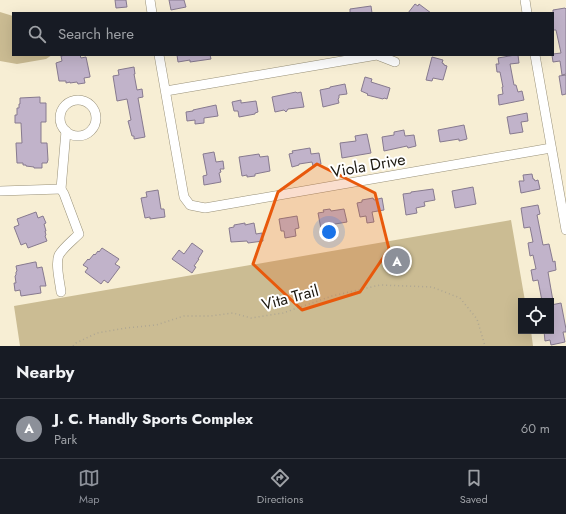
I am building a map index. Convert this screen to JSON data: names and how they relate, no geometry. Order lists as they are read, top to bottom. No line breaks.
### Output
{"streets":{"street":["Viola Drive"],"path":["Vita Trail"]},"page":{"search":"Search here","pins":"A","heading":"Nearby","list":[{"mark":"A","name":"J. C. Handly Sports Complex","note":"Park","value":"60 m"}],"nav":["Map","Directions","Saved"]}}
